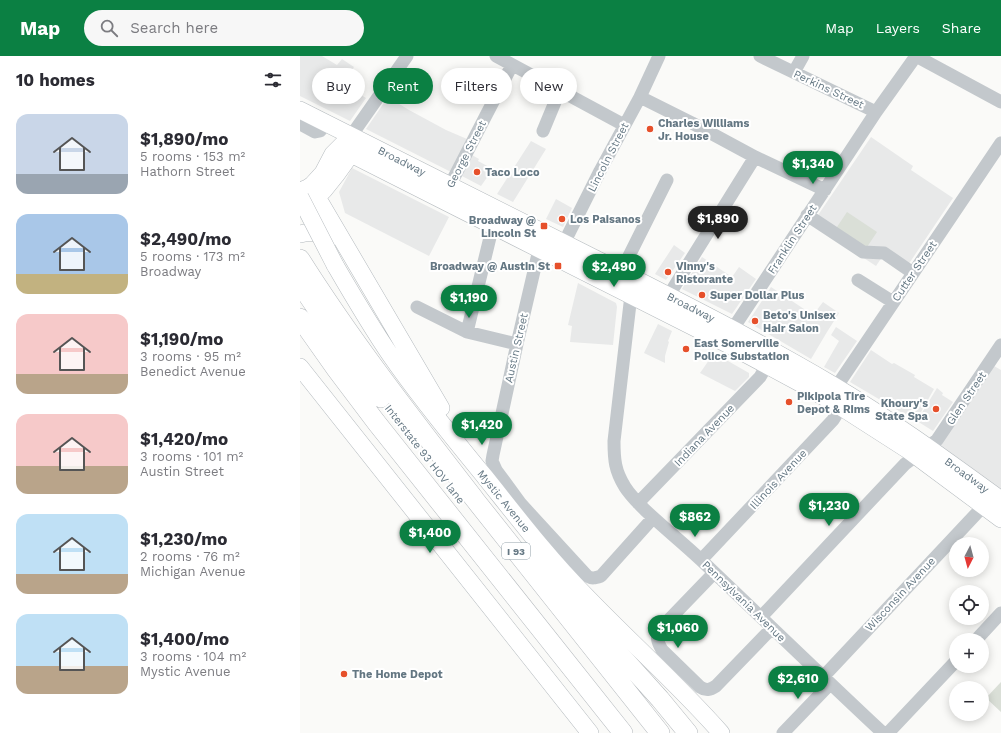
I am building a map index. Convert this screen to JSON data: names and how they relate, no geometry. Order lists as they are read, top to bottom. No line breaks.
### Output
{"streets":{"highway":["Interstate 93 HOV lane","I 93"],"main road":["Broadway","Mystic Avenue"],"street":["Perkins Street","George Street","Lincoln Street","Franklin Street","Cutter Street","Austin Street","Glen Street","Indiana Avenue","Illinois Avenue","Wisconsin Avenue","Pennsylvania Avenue"]},"crossings":[["Perkins Street","Franklin Street"],["George Street","Broadway"],["Lincoln Street","Broadway"],["Broadway","Franklin Street"],["Broadway","Cutter Street"],["Broadway","Austin Street"],["Broadway","Glen Street"],["Broadway","Indiana Avenue"],["Broadway","Illinois Avenue"],["Broadway","Wisconsin Avenue"],["Broadway","Pennsylvania Avenue"],["Cutter Street","Illinois Avenue"],["Austin Street","Mystic Avenue"],["Glen Street","Pennsylvania Avenue"],["Indiana Avenue","Pennsylvania Avenue"],["Illinois Avenue","Pennsylvania Avenue"],["Wisconsin Avenue","Pennsylvania Avenue"]],"places":{"other":["Charles Williams Jr. House","Taco Loco","Los Paisanos","Vinny's Ristorante","Super Dollar Plus","Beto's Unisex Hair Salon","East Somerville Police Substation","Pikipola Tire Depot & Rims","Khoury's State Spa","The Home Depot"],"transit":["Broadway @ Lincoln St","Broadway @ Austin St"]},"north":"bottom","page":{"header":"Map","search":"Search here","nav":["Map","Layers","Share"],"heading":"10 homes","chip":["Buy","Rent","Filters","New"],"list":[{"name":"$1,890/mo","note":"5 rooms · 153 m² · Hathorn Street"},{"name":"$2,490/mo","note":"5 rooms · 173 m² · Broadway"},{"name":"$1,190/mo","note":"3 rooms · 95 m² · Benedict Avenue"},{"name":"$1,420/mo","note":"3 rooms · 101 m² · Austin Street"},{"name":"$1,230/mo","note":"2 rooms · 76 m² · Michigan Avenue"},{"name":"$1,400/mo","note":"3 rooms · 104 m² · Mystic Avenue"}],"price":["$1,340","$1,890","$2,490","$1,190","$1,420","$1,230","$862","$1,400","$1,060","$2,610"],"map_buttons":["+","−"]}}
